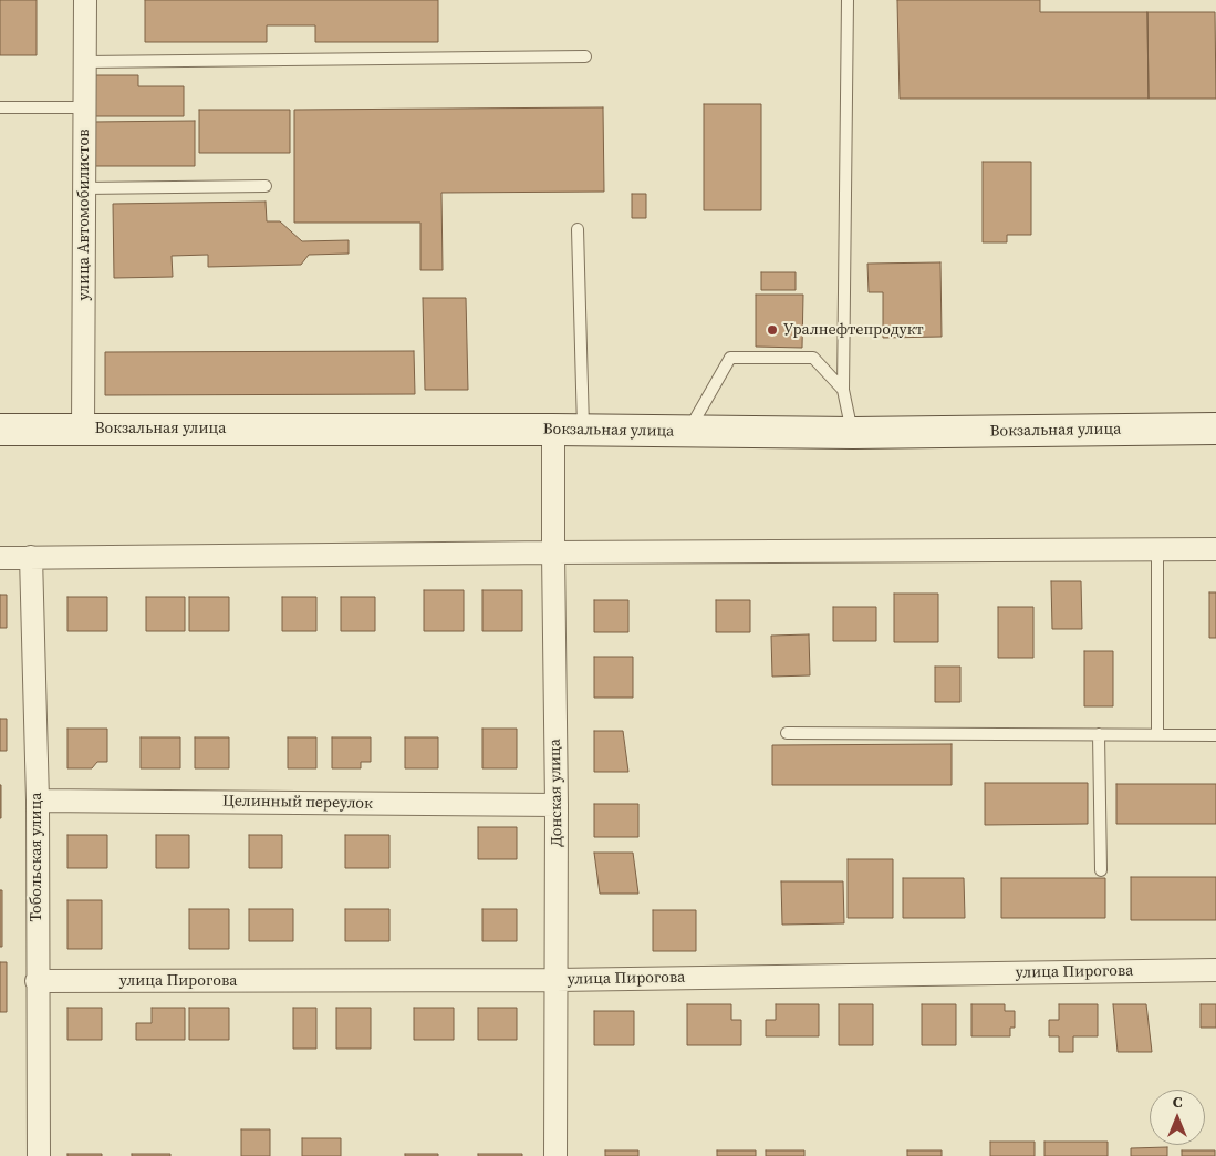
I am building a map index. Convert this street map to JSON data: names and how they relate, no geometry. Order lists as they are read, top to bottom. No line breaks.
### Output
{"streets":{"main road":["Вокзальная улица"],"street":["улица Автомобилистов","Донская улица","Целинный переулок","Тобольская улица","улица Пирогова"]},"crossings":[["улица Автомобилистов","Вокзальная улица"],["Вокзальная улица","Донская улица"],["Донская улица","Целинный переулок"],["Донская улица","улица Пирогова"],["Целинный переулок","Тобольская улица"],["Тобольская улица","улица Пирогова"]],"places":["Уралнефтепродукт"],"north":"top"}
